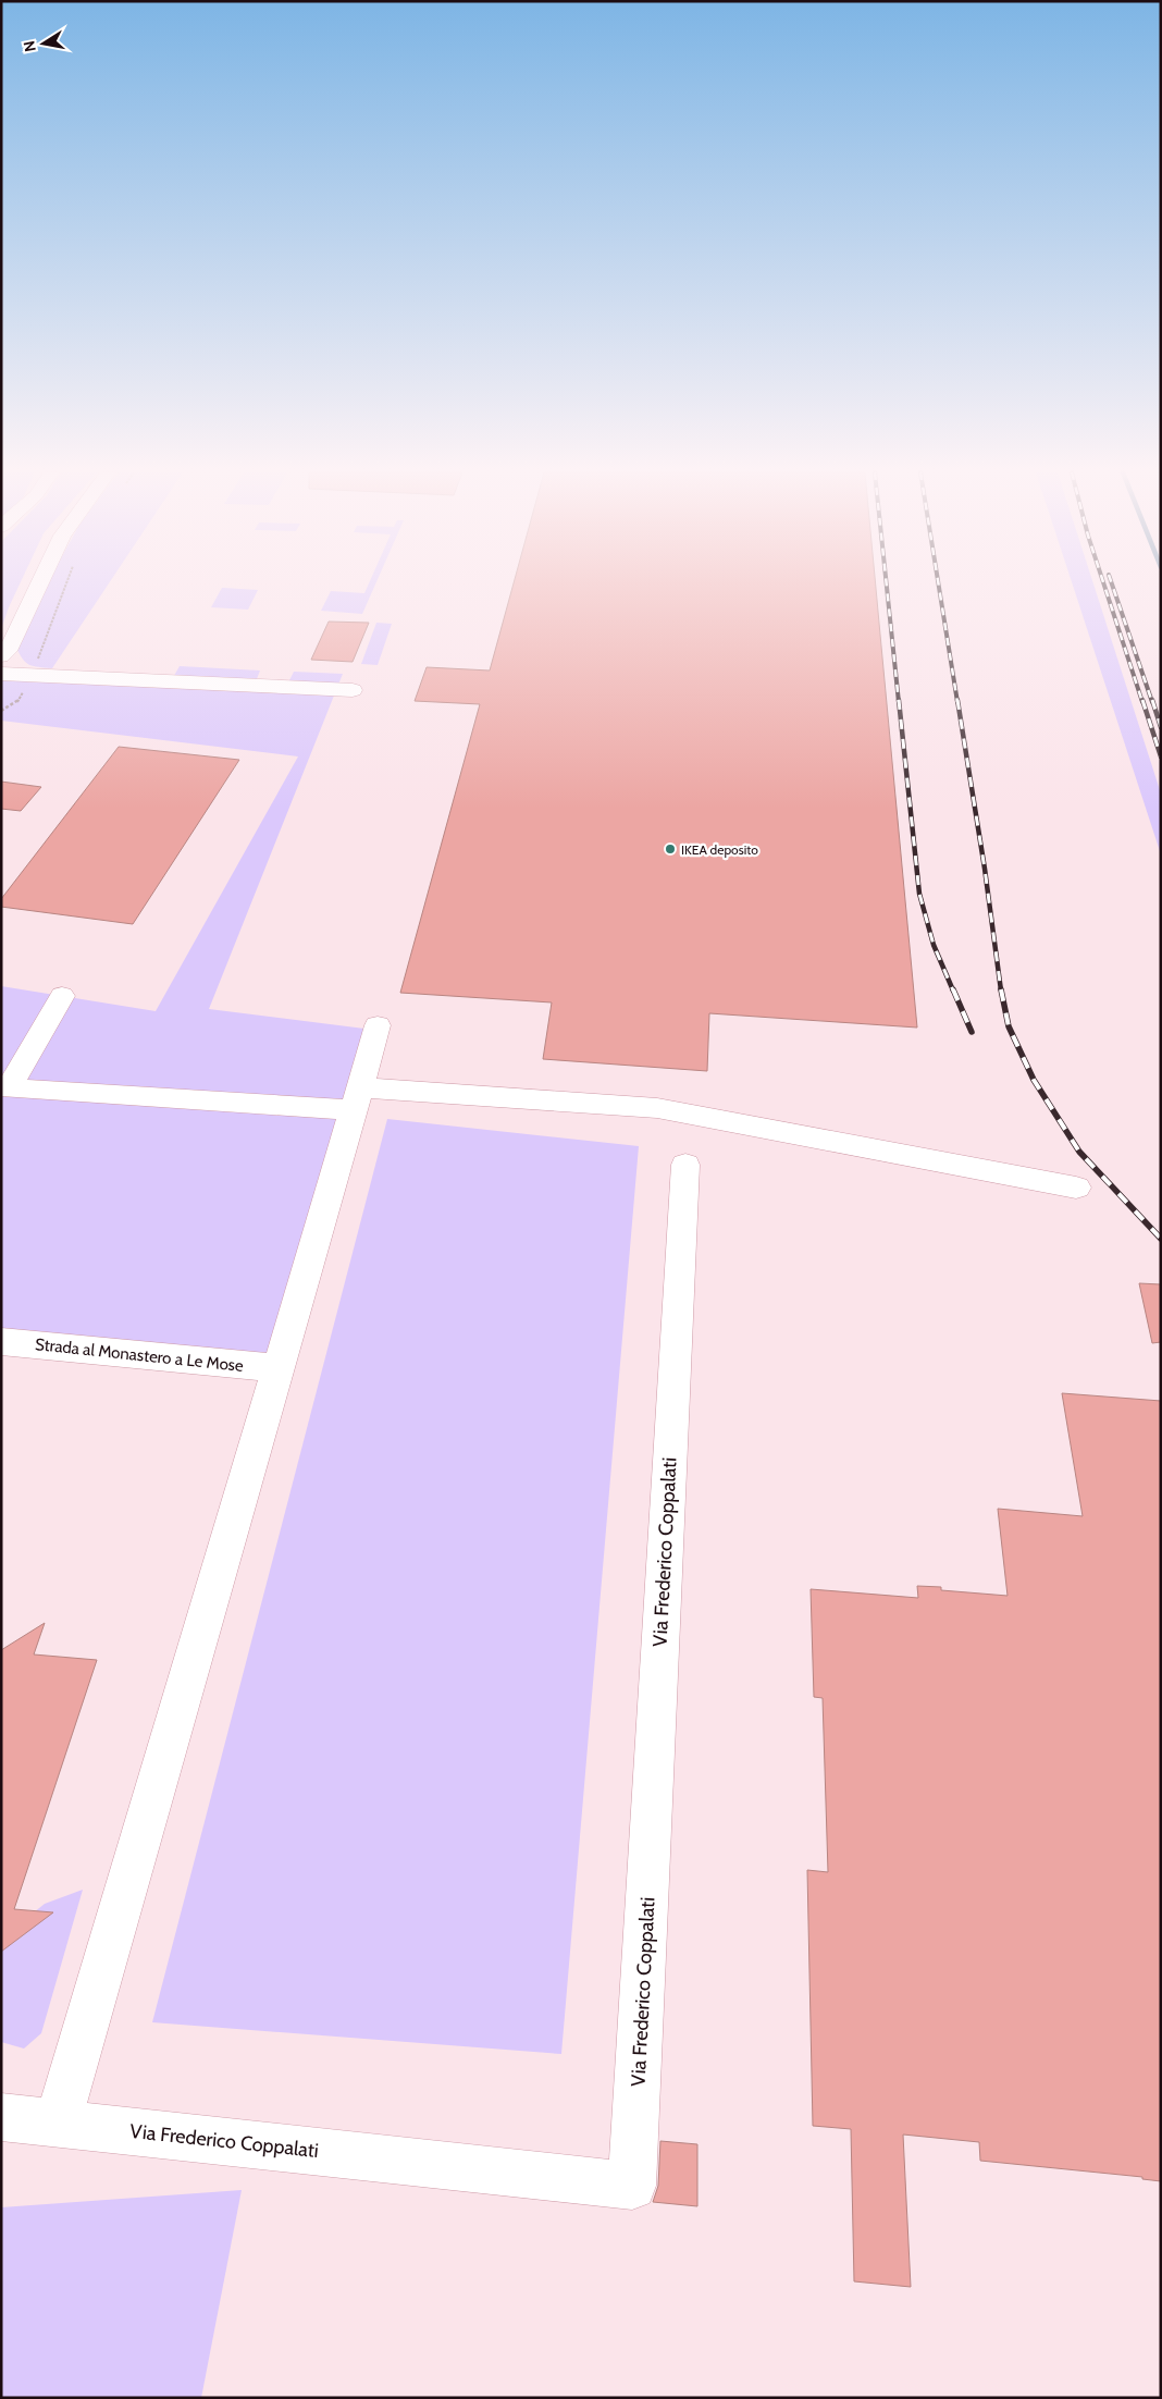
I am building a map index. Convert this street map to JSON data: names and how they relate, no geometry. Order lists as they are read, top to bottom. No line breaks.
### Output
{"streets":{"street":["Strada al Monastero a Le Mose","Via Frederico Coppalati"]},"places":["IKEA deposito"],"north":"left"}
